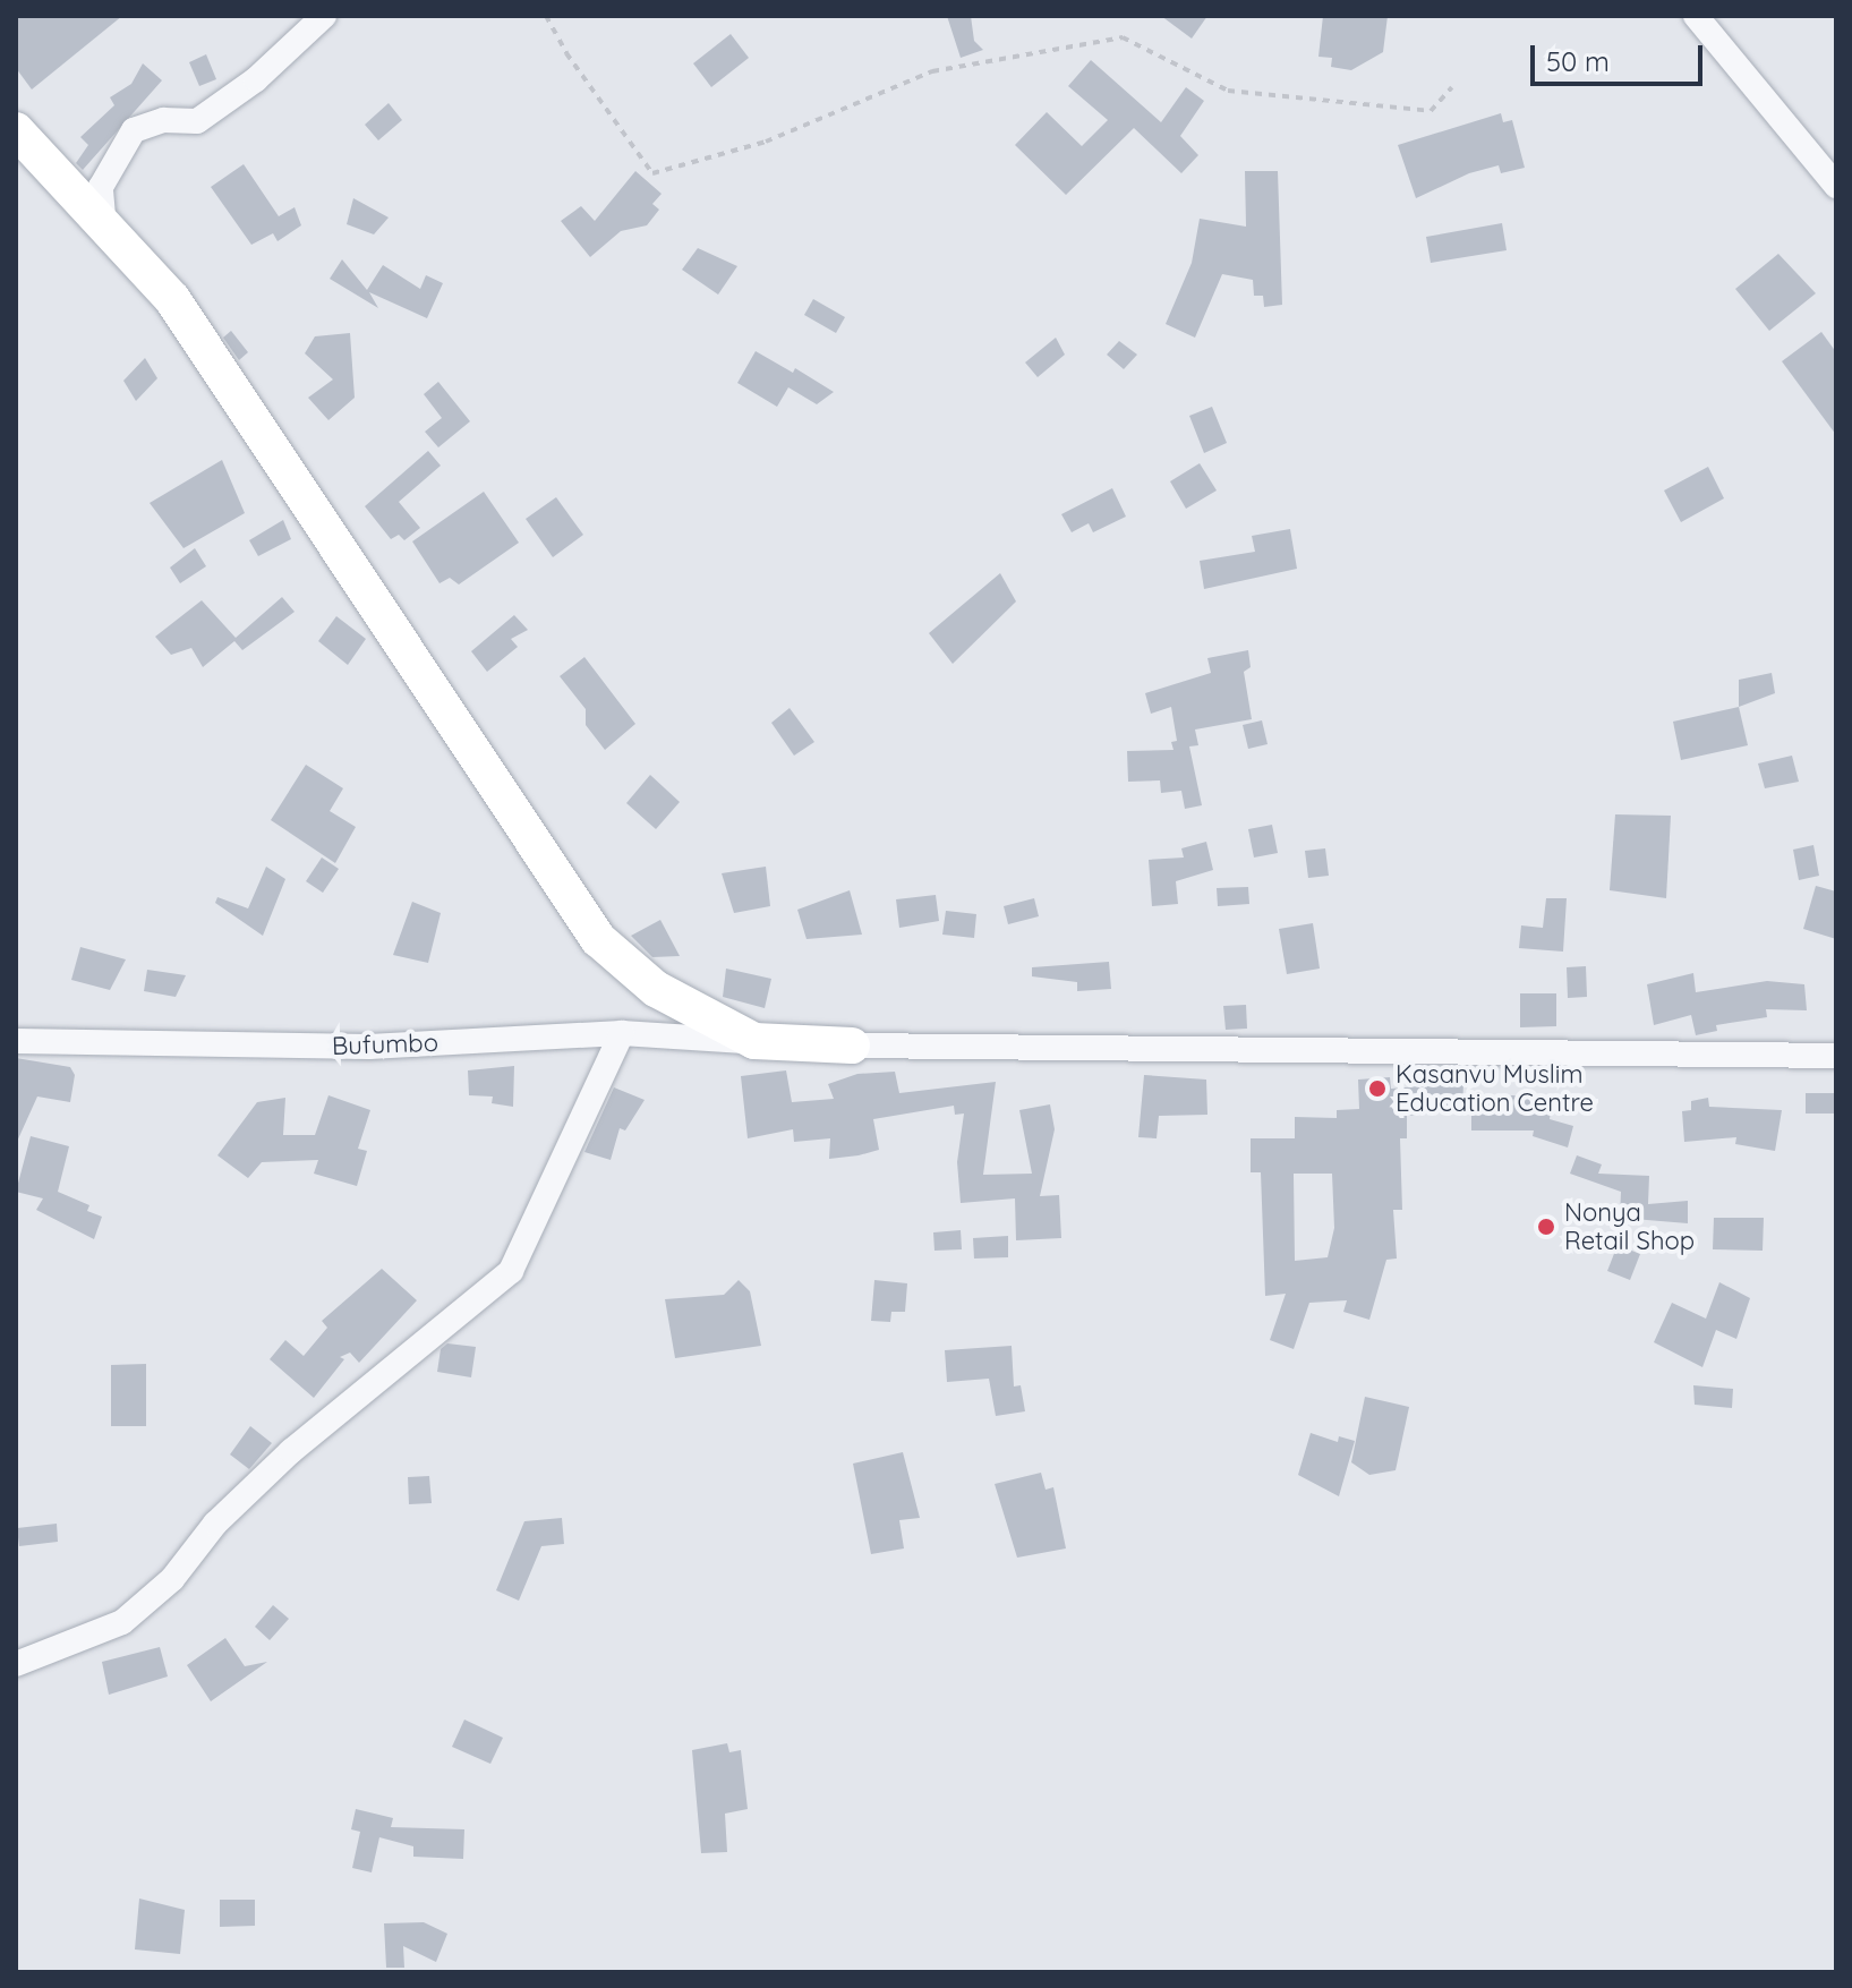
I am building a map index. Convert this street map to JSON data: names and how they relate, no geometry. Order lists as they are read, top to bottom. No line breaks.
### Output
{"streets":{"street":["Bufumbo"]},"places":["Kasanvu Muslim Education Centre","Nonya Retail Shop"],"scale_bar":"50 m"}
